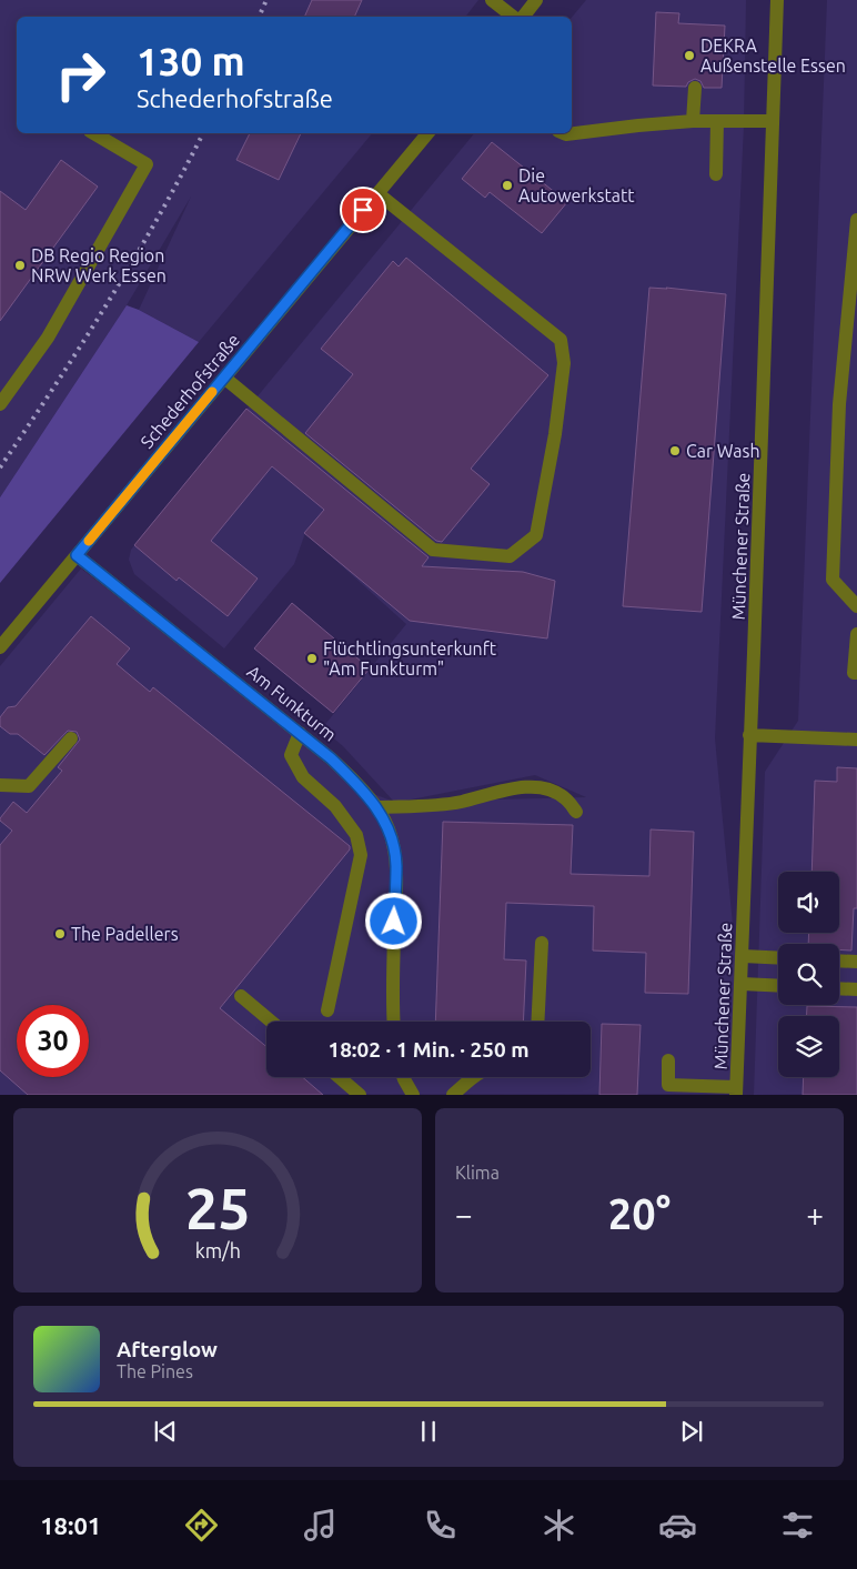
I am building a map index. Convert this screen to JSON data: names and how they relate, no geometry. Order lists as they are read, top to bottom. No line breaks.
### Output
{"streets":{"street":["Schederhofstraße","Münchener Straße","Am Funkturm"]},"crossings":[["Schederhofstraße","Am Funkturm"]],"places":["DEKRA Außenstelle Essen","Die Autowerkstatt","DB Regio Region NRW Werk Essen","Car Wash","Flüchtlingsunterkunft \"Am Funkturm\"","The Padellers"],"page":{"turn":["130 m","Schederhofstraße"],"limit":"30","trip":"18:02 · 1 Min. · 250 m","tile":"Klima","heat":["−","20°","+"],"song":["Afterglow","The Pines"],"tabs":"18:01","gauge":["25","km/h"]}}
